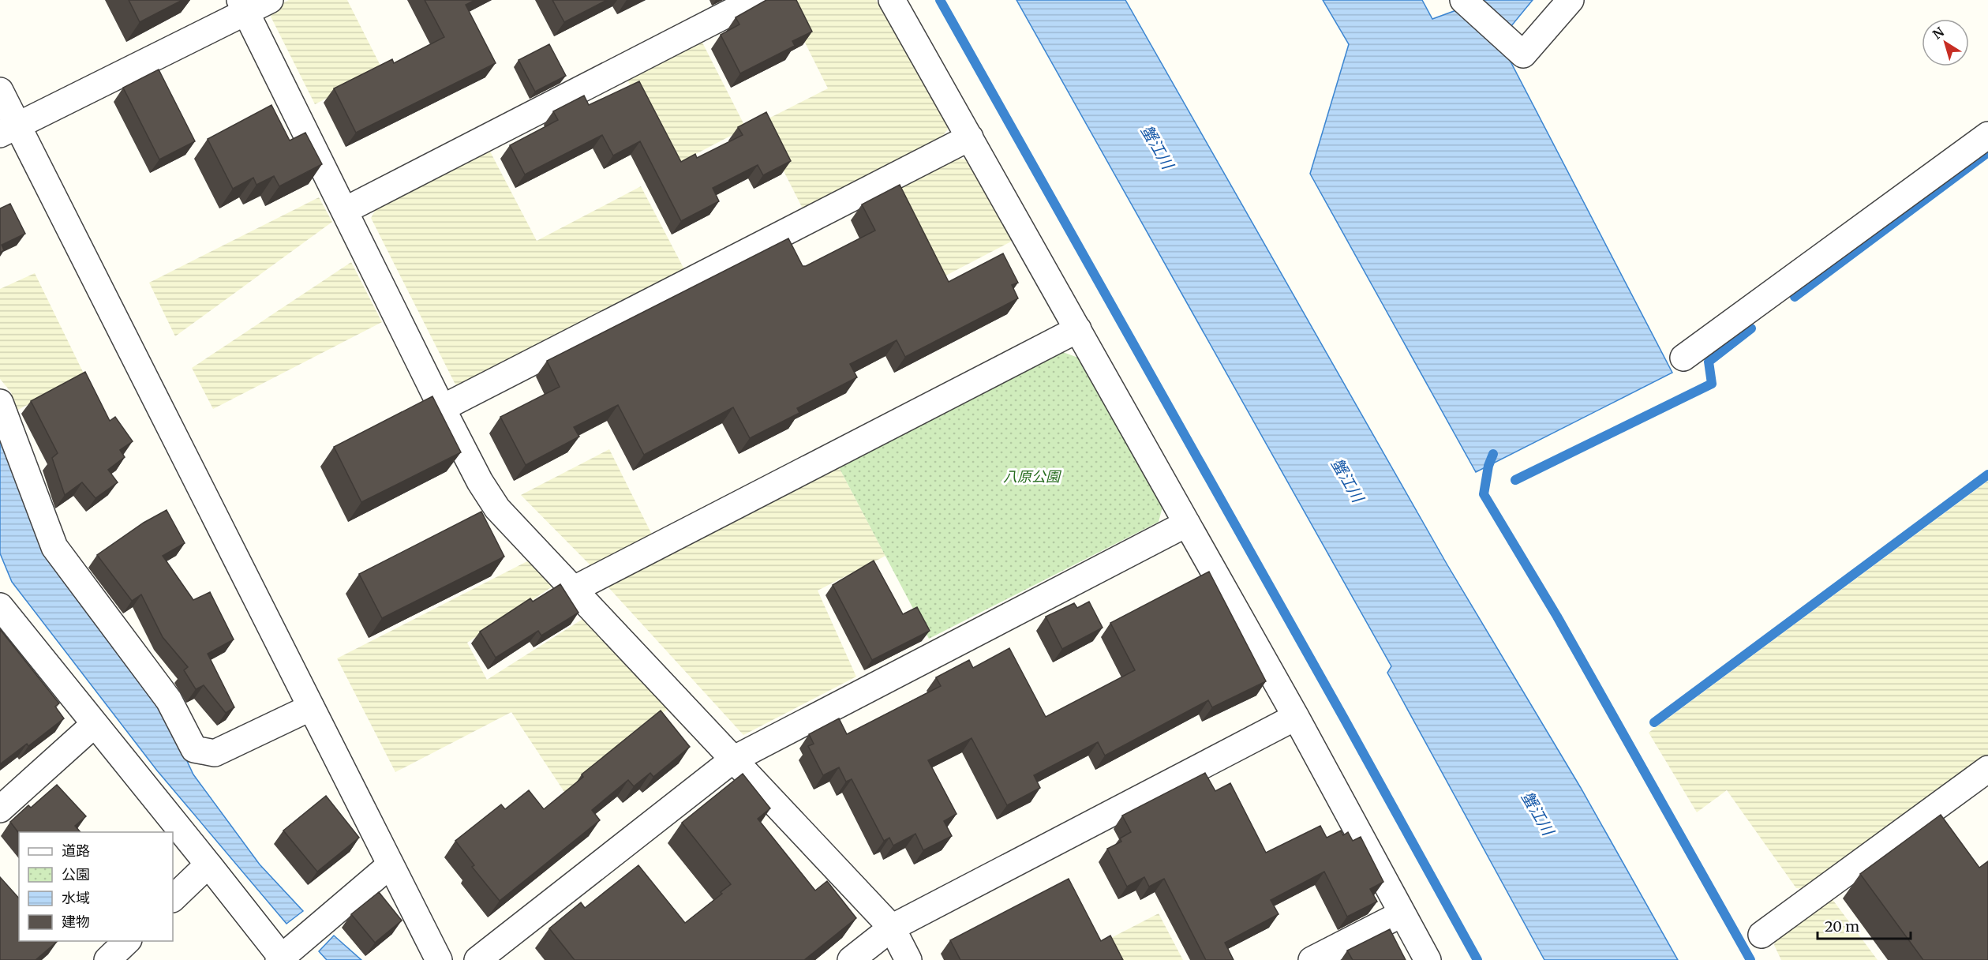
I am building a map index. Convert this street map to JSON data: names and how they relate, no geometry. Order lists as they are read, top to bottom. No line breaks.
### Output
{"water":["蟹江川"],"parks":["八原公園"],"legend":["道路","公園","水域","建物"],"scale_bar":"20 m","north":"top left"}
